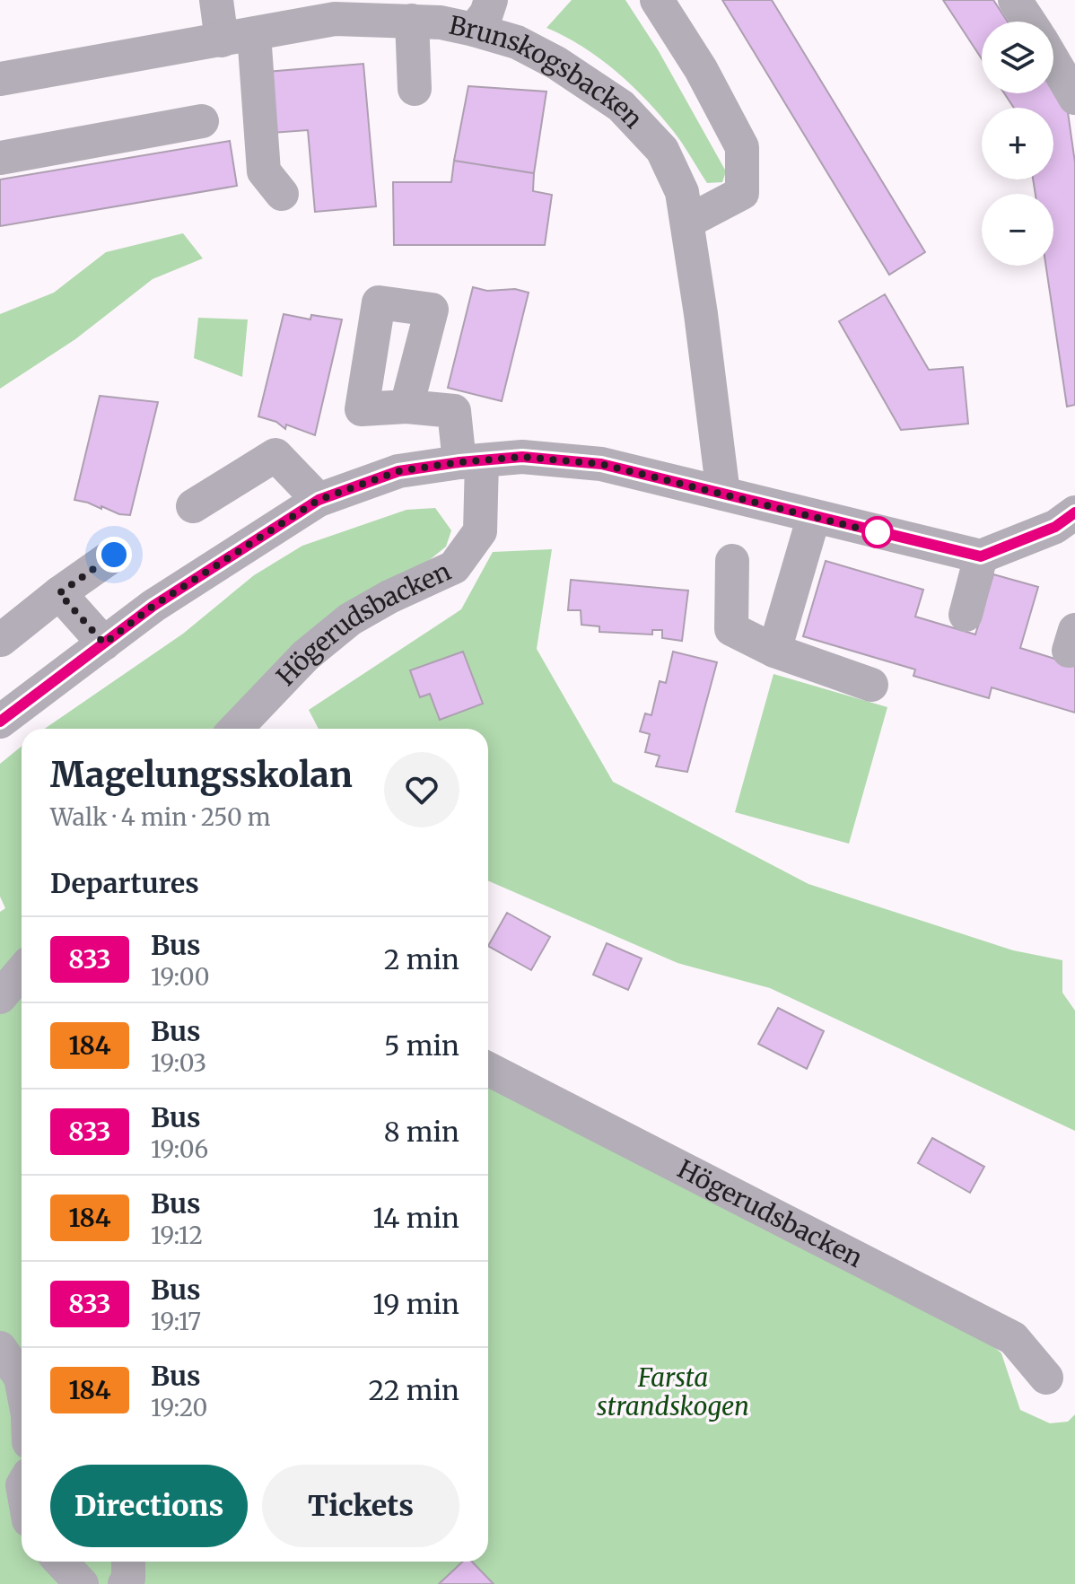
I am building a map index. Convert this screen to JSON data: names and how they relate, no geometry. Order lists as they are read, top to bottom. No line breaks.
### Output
{"streets":{"street":["Brunskogsbacken","Högerudsbacken"]},"parks":["Farsta strandskogen"],"lines":["bus line 833"],"page":{"map_buttons":["+","−"],"heading":[["Magelungsskolan","Walk · 4 min · 250 m"],"Departures"],"list":[{"mark":"833","name":"Bus","note":"19:00","value":"2 min"},{"mark":"184","name":"Bus","note":"19:03","value":"5 min"},{"mark":"833","name":"Bus","note":"19:06","value":"8 min"},{"mark":"184","name":"Bus","note":"19:12","value":"14 min"},{"mark":"833","name":"Bus","note":"19:17","value":"19 min"},{"mark":"184","name":"Bus","note":"19:20","value":"22 min"}],"buttons":["Directions","Tickets"]}}
